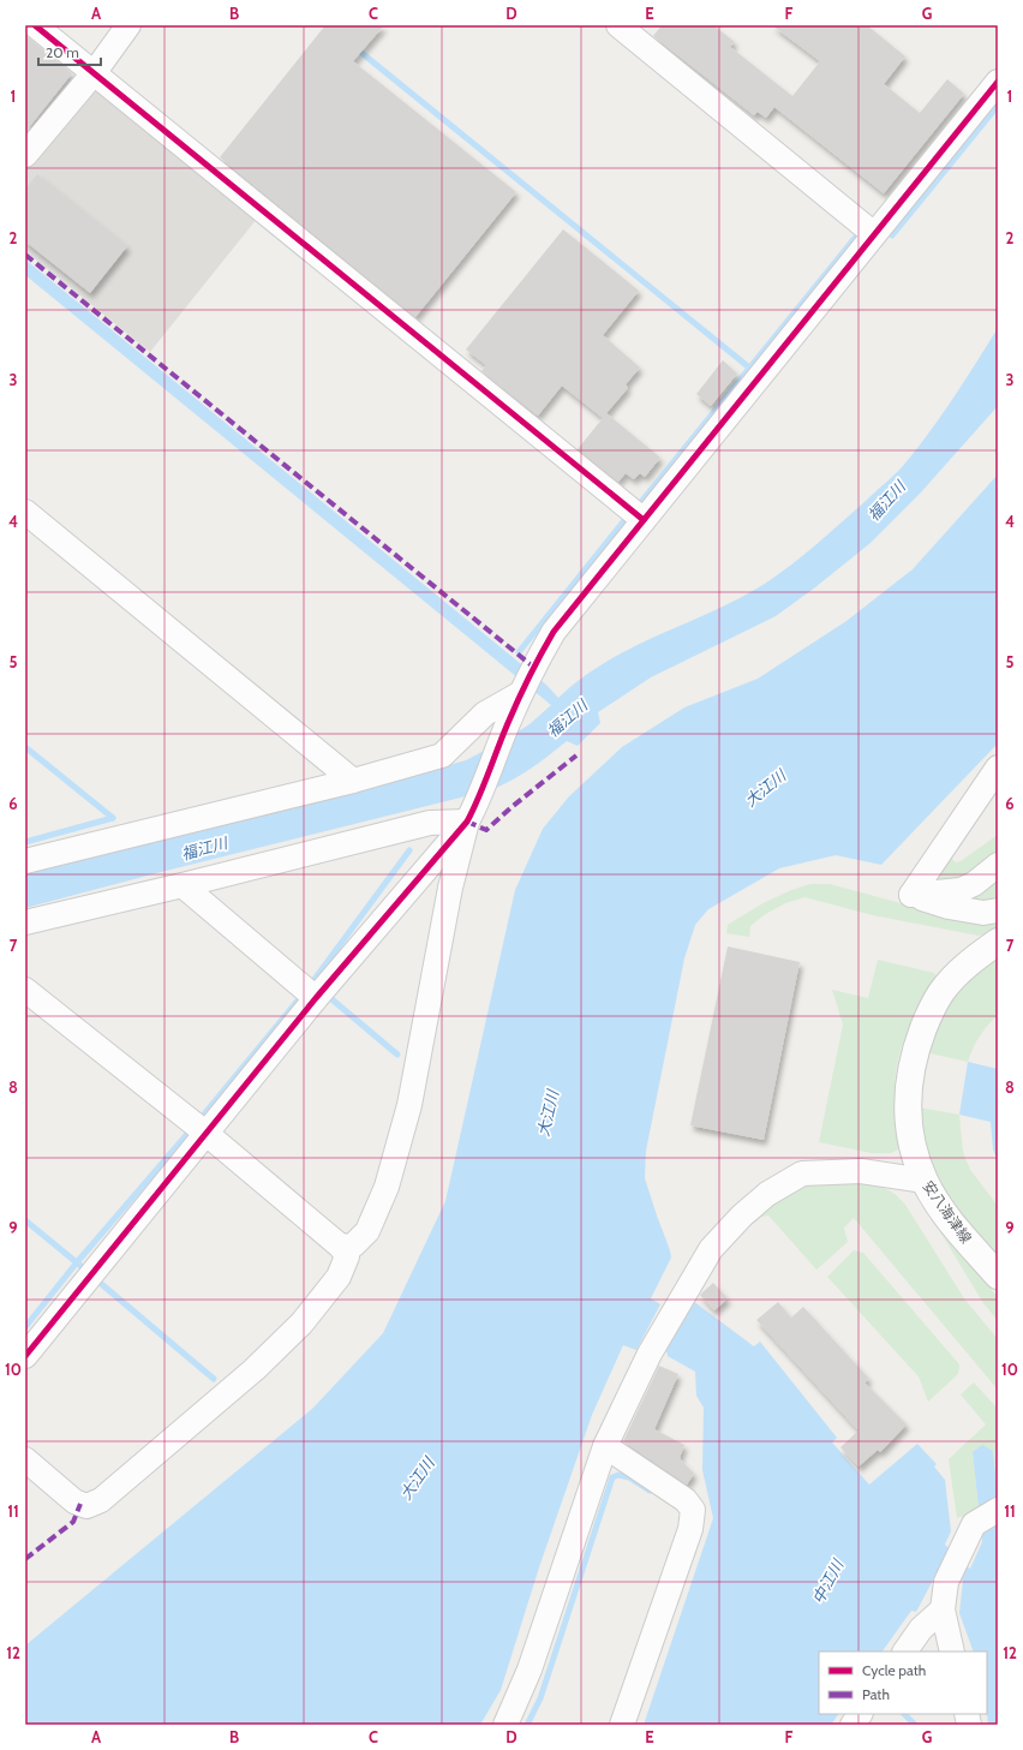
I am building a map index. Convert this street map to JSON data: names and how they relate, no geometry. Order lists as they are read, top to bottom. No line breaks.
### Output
{"streets":{"main road":["安八海津線"]},"water":["福江川","大江川","中江川"],"legend":["Cycle path","Path"],"scale_bar":"20 m","grid":{"columns":["A","B","C","D","E","F","G"],"rows":["1","2","3","4","5","6","7","8","9","10","11","12"]}}
